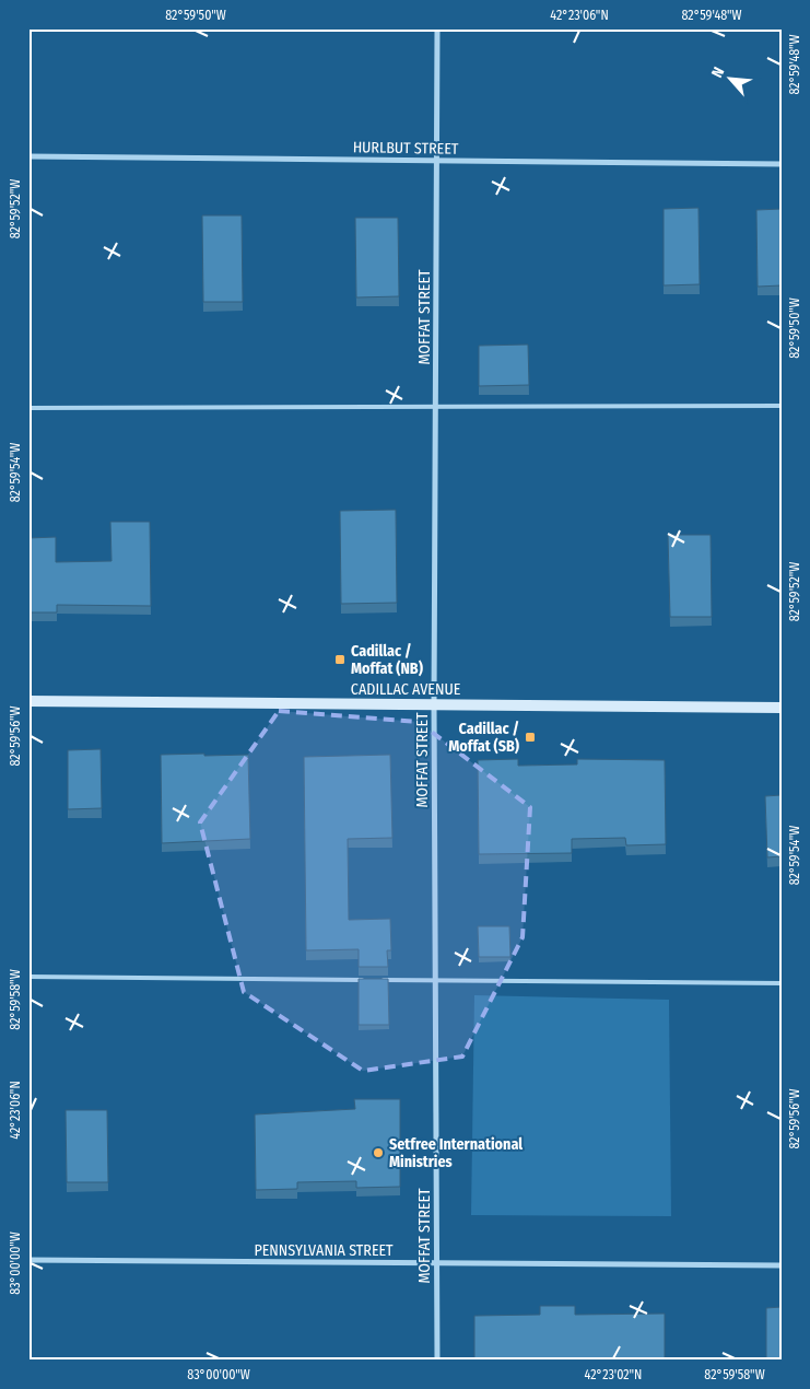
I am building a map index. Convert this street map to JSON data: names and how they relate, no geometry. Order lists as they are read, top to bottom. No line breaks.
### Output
{"streets":{"main road":["CADILLAC AVENUE"],"street":["HURLBUT STREET","MOFFAT STREET","PENNSYLVANIA STREET"]},"crossings":[["HURLBUT STREET","MOFFAT STREET"],["MOFFAT STREET","CADILLAC AVENUE"],["MOFFAT STREET","PENNSYLVANIA STREET"]],"places":{"transit":["Cadillac / Moffat (NB)","Cadillac / Moffat (SB)"],"other":["Setfree International Ministries"]},"north":"top left","coordinates":["82°59'50\"W","42°23'06\"N","82°59'48\"W","82°59'52\"W","82°59'54\"W","82°59'56\"W","82°59'58\"W","83°00'00\"W","42°23'02\"N"]}
